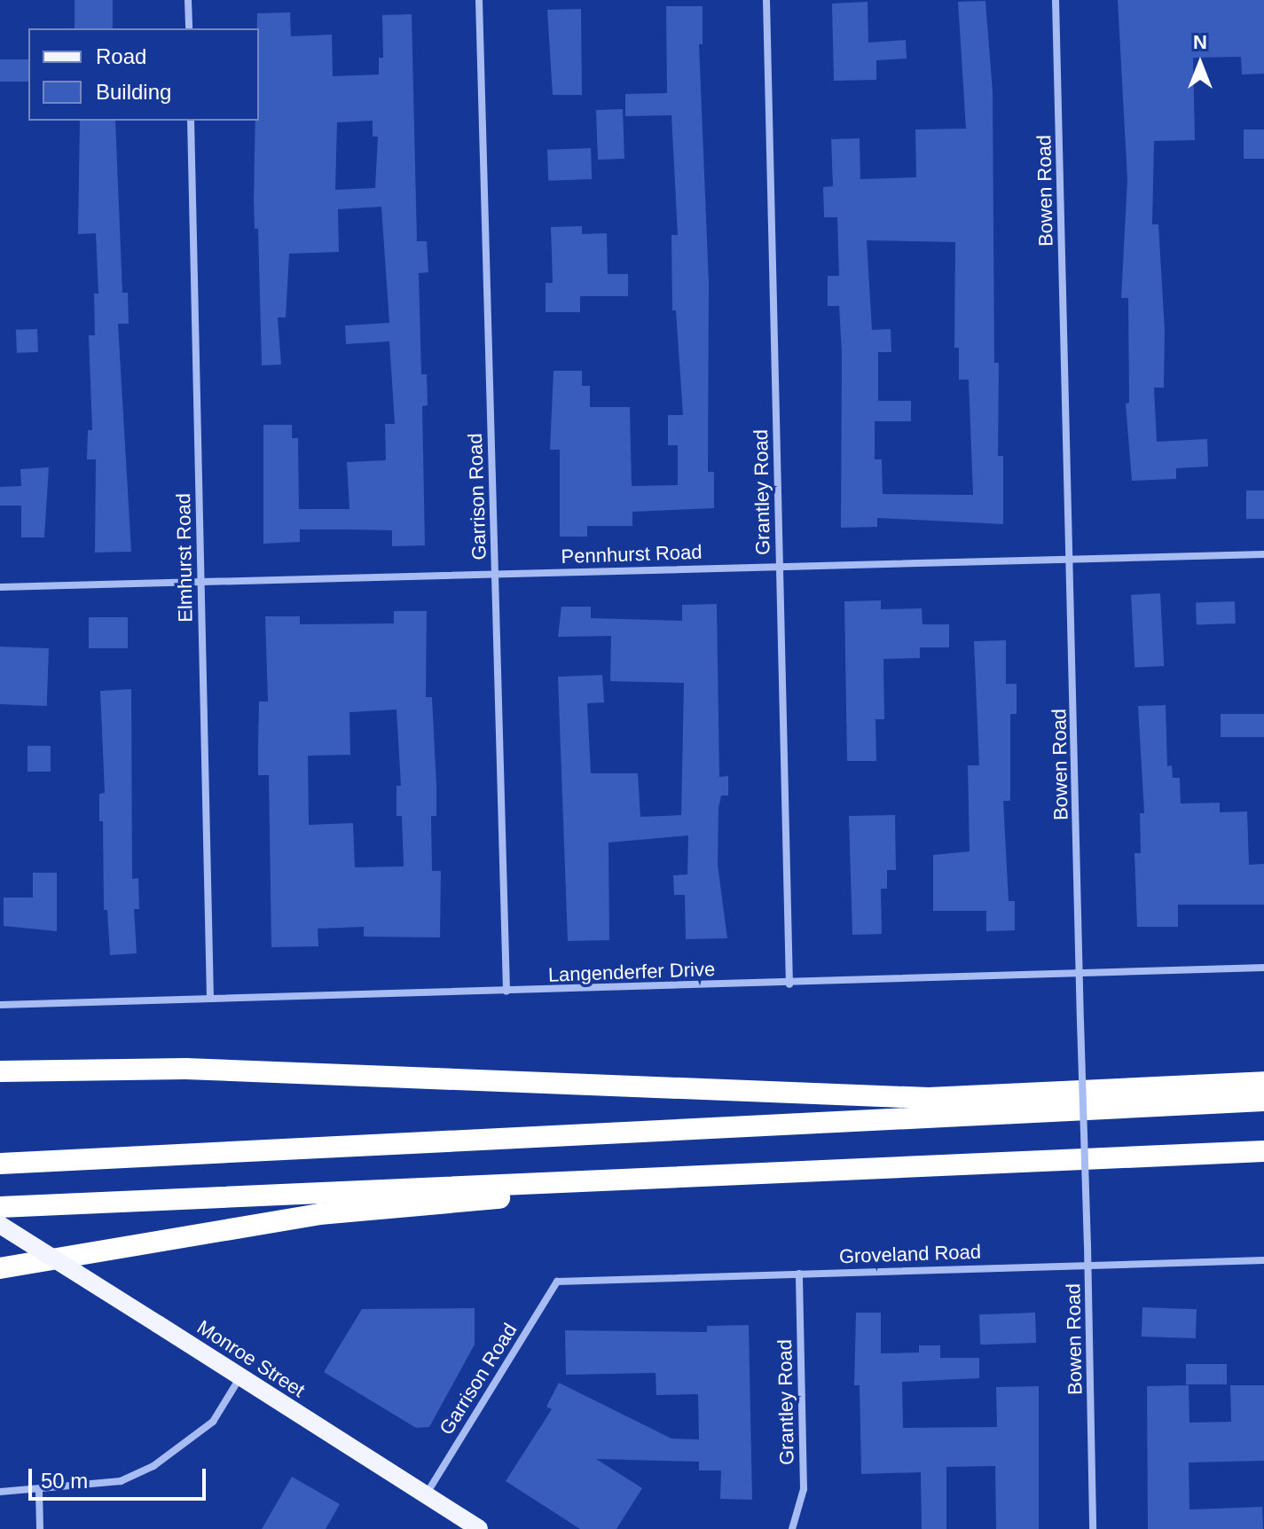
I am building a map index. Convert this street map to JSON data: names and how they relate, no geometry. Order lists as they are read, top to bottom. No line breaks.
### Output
{"streets":{"main road":["Monroe Street"],"street":["Bowen Road","Grantley Road","Garrison Road","Pennhurst Road","Elmhurst Road","Langenderfer Drive","Groveland Road"]},"crossings":[["Bowen Road","Pennhurst Road"],["Bowen Road","Langenderfer Drive"],["Bowen Road","Groveland Road"],["Grantley Road","Pennhurst Road"],["Grantley Road","Langenderfer Drive"],["Grantley Road","Groveland Road"],["Garrison Road","Pennhurst Road"],["Garrison Road","Langenderfer Drive"],["Garrison Road","Groveland Road"],["Garrison Road","Monroe Street"],["Pennhurst Road","Elmhurst Road"],["Elmhurst Road","Langenderfer Drive"]],"legend":["Road","Building"],"scale_bar":"50 m","north":"top"}
